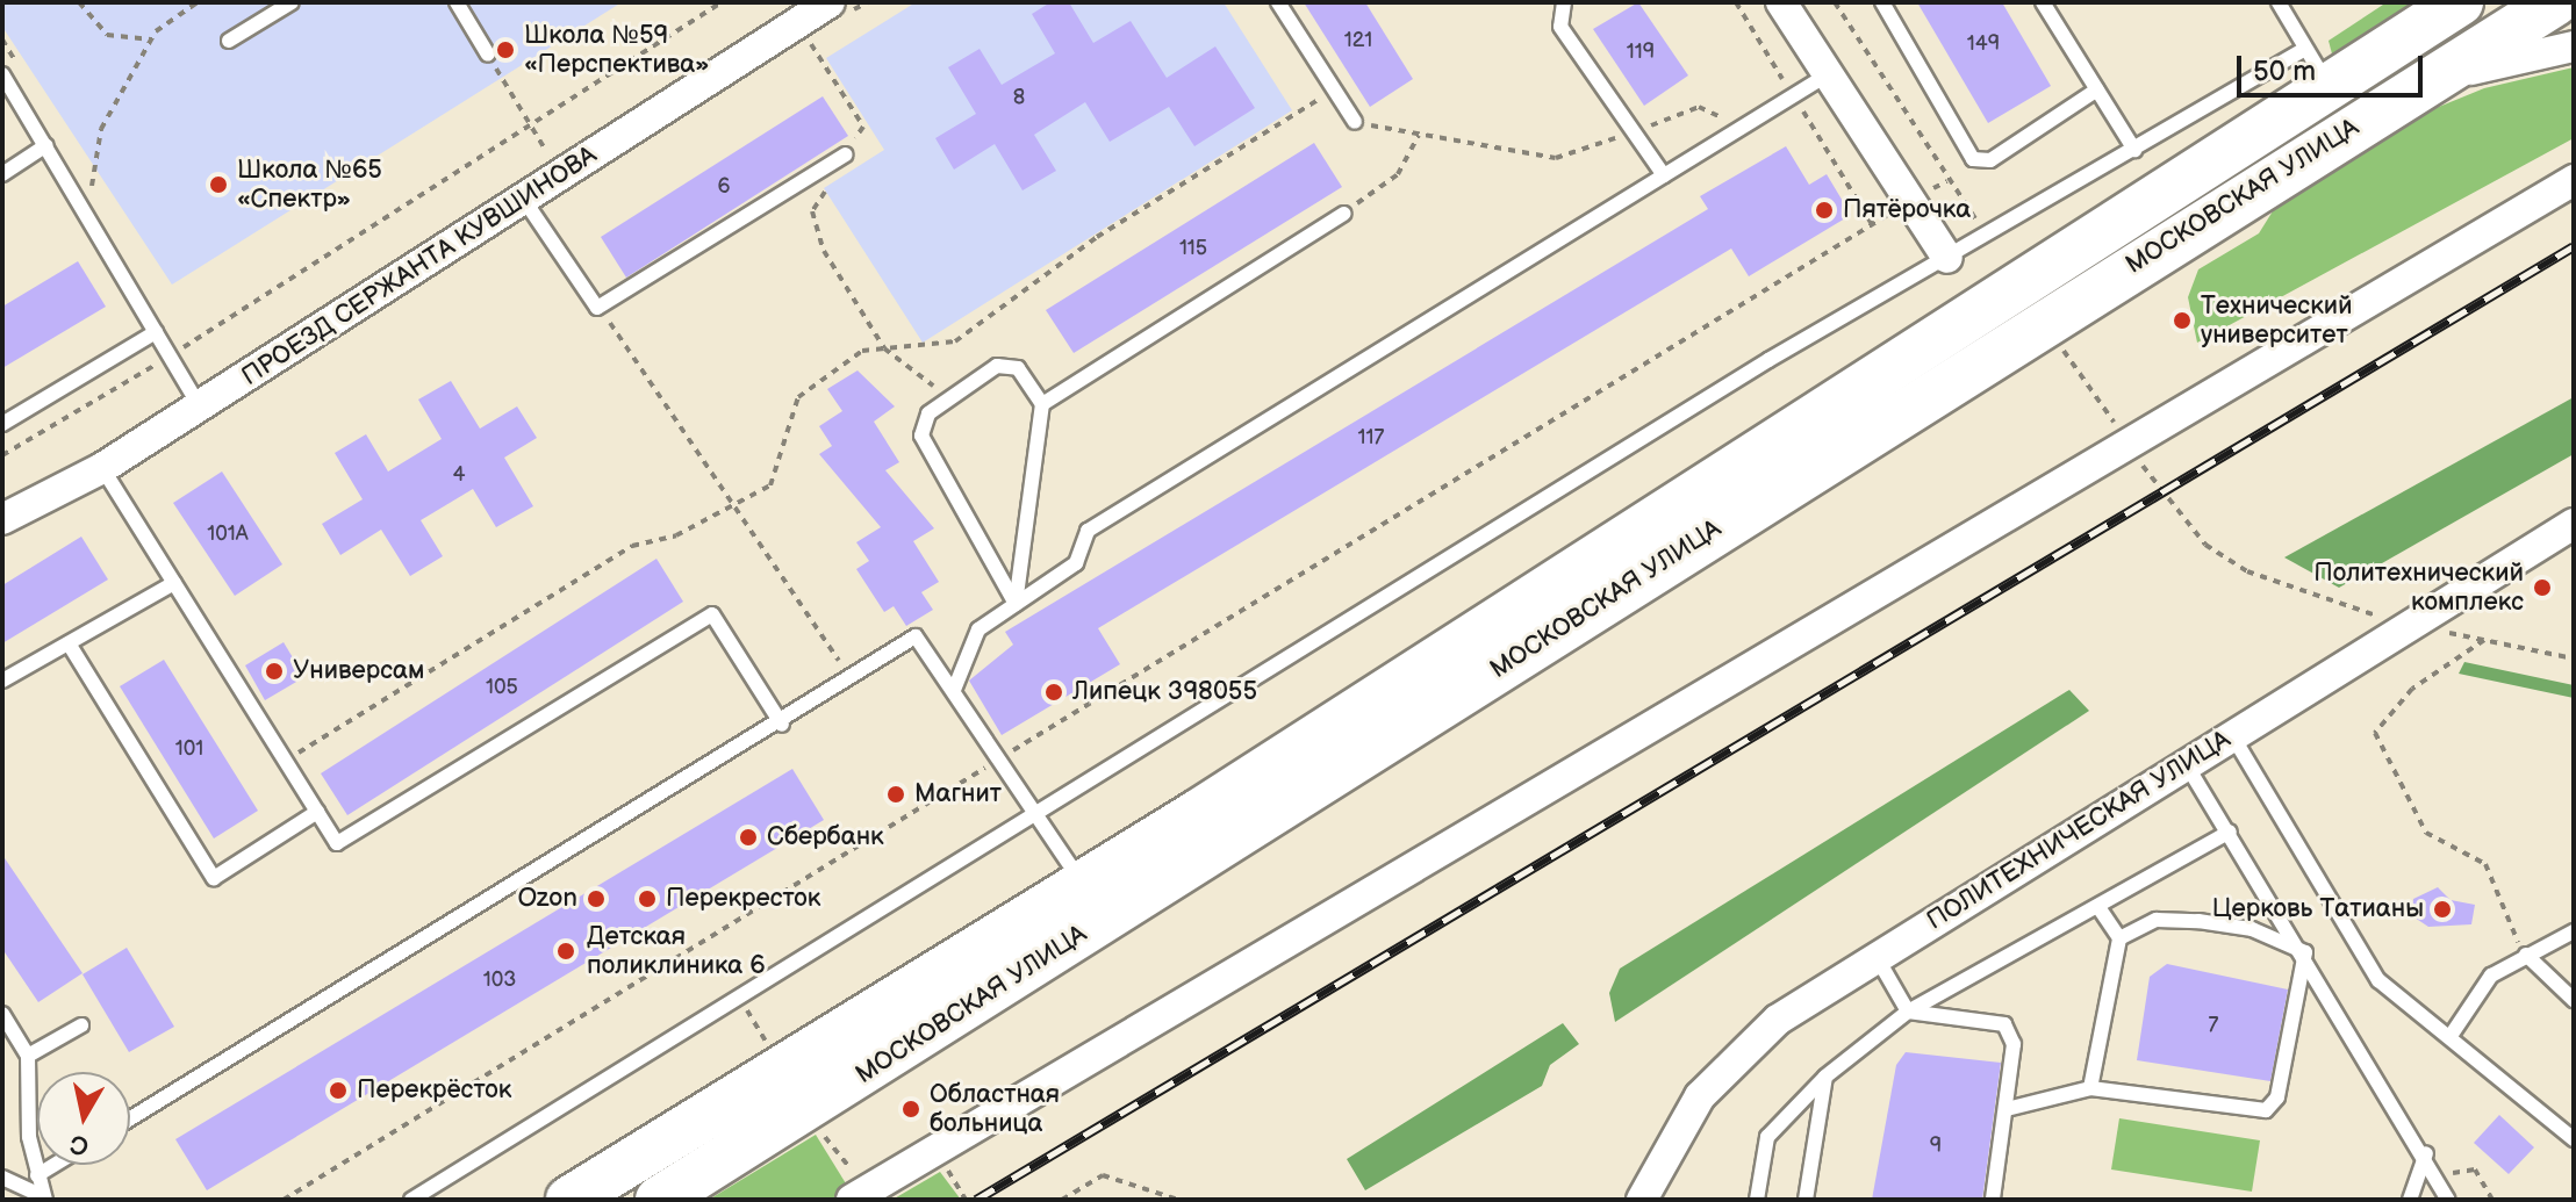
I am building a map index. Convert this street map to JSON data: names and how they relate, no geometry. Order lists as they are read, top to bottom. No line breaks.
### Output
{"streets":{"main road":["МОСКОВСКАЯ УЛИЦА"],"street":["ПРОЕЗД СЕРЖАНТА КУВШИНОВА","ПОЛИТЕХНИЧЕСКАЯ УЛИЦА"]},"places":["Школа №59 «Перспектива»","Школа №65 «Спектр»","Пятёрочка","Технический университет","Политехнический комплекс","Универсам","Липецк 398055","Магнит","Сбербанк","Ozon","Перекресток","Церковь Татианы","Детская поликлиника 6","Перекрёсток","Областная больница"],"house_numbers":["121","149","119","8","6","115","117","4","101А","105","101","103","7","9"],"scale_bar":"50 m","north":"bottom"}
